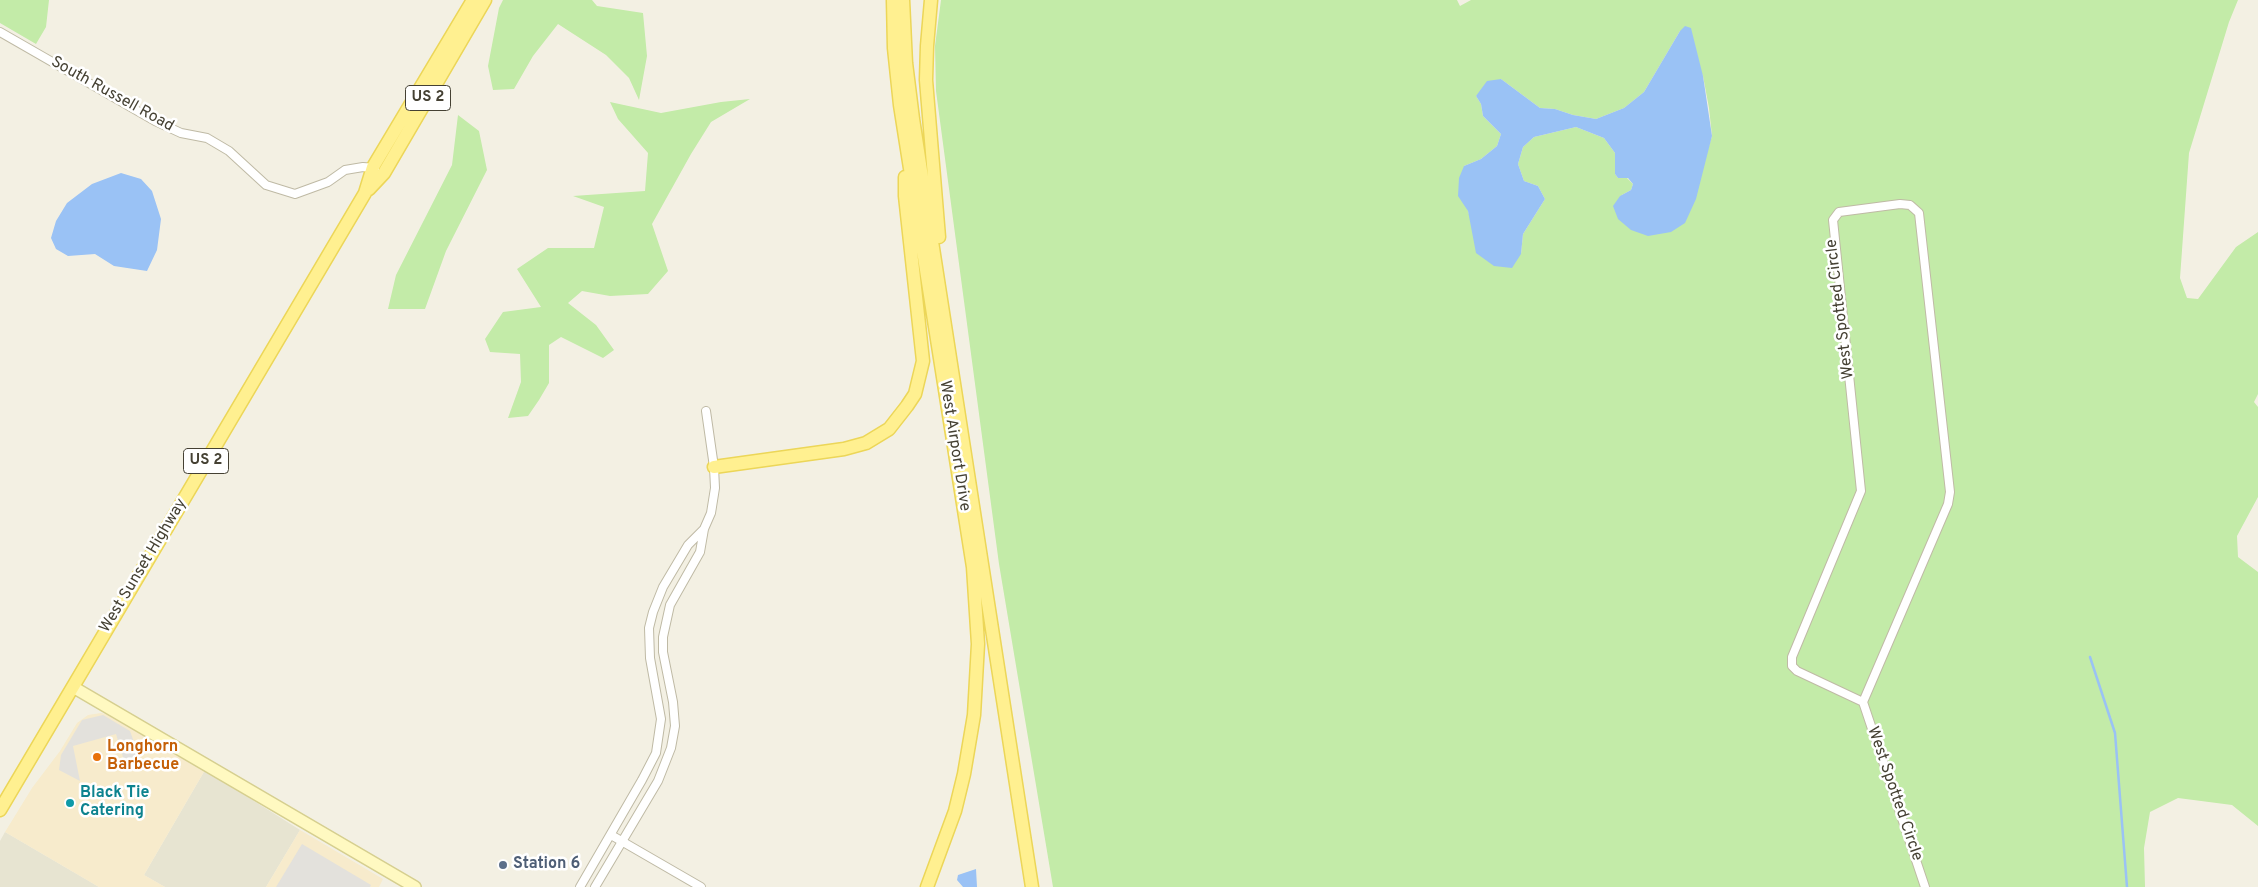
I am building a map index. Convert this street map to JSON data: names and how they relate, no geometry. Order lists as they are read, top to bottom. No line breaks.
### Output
{"streets":{"main road":["US 2","West Airport Drive","West Sunset Highway"],"street":["South Russell Road","West Spotted Circle"]},"crossings":[["South Russell Road","West Sunset Highway"]],"places":["Longhorn Barbecue","Black Tie Catering","Station 6"]}
